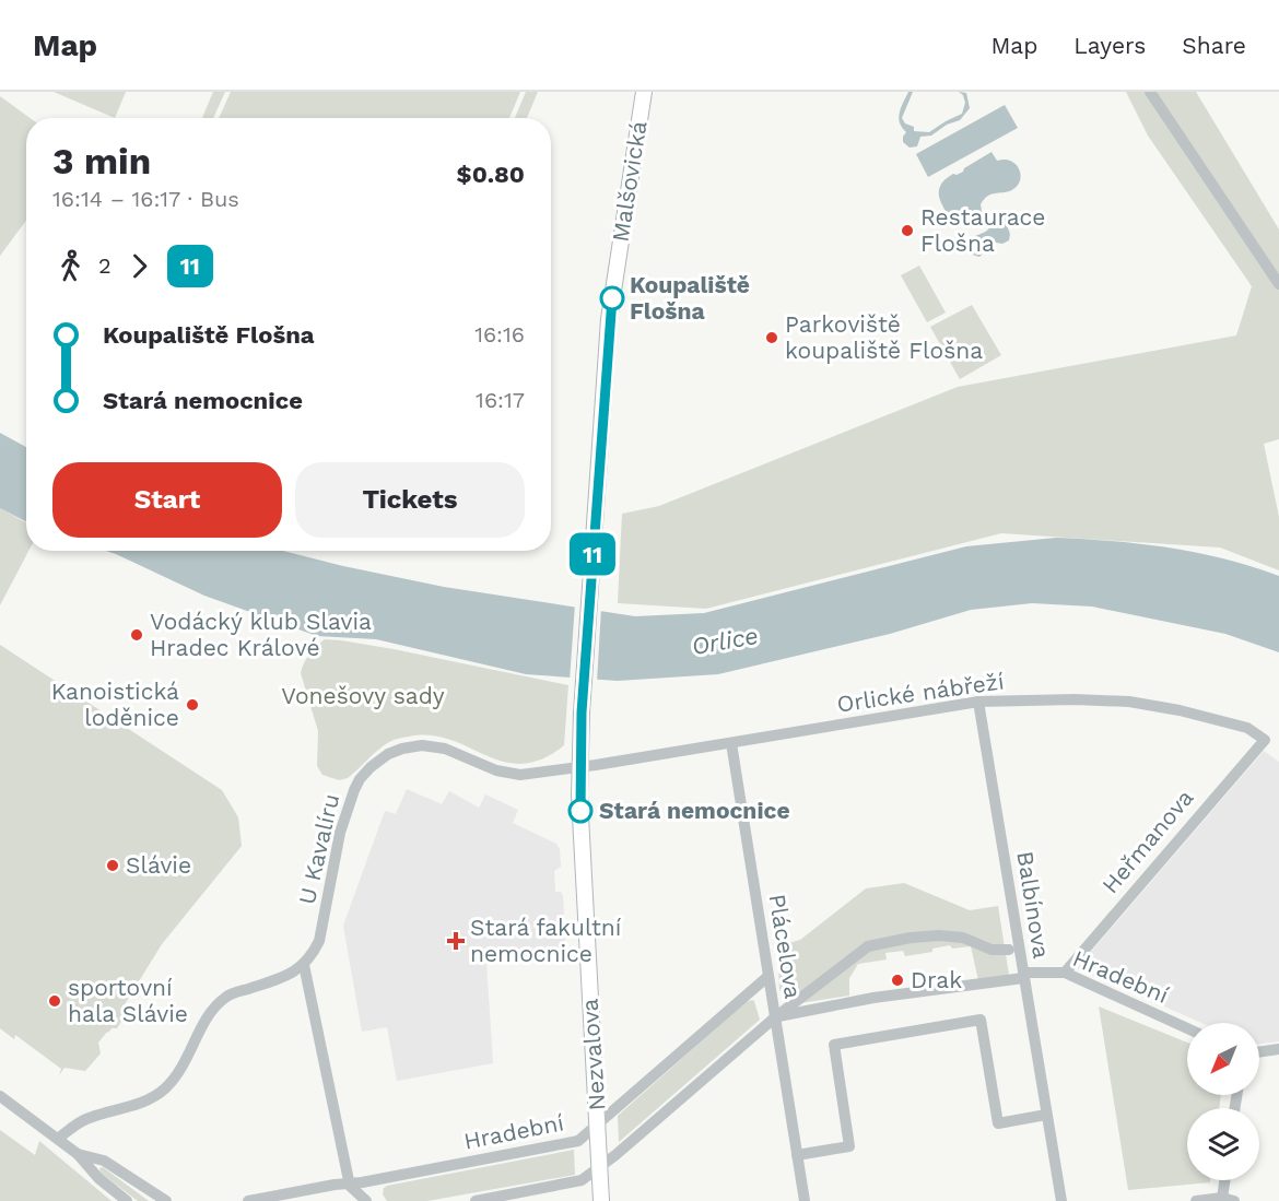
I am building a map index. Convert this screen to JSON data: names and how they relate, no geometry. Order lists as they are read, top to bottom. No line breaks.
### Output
{"streets":{"street":["Malšovická","Orlické nábřeží","Heřmanova","U Kavalíru","Balbínova","Plácelova","Hradební","Nezvalova"]},"crossings":[["Malšovická","Nezvalova"],["Orlické nábřeží","Heřmanova"],["Orlické nábřeží","U Kavalíru"],["Orlické nábřeží","Balbínova"],["Orlické nábřeží","Plácelova"],["Orlické nábřeží","Nezvalova"],["Heřmanova","Hradební"],["U Kavalíru","Nezvalova"],["Balbínova","Hradební"],["Plácelova","Hradební"],["Hradební","Nezvalova"]],"water":["Orlice"],"parks":["Vonešovy sady"],"places":{"other":["Restaurace Flošna","Koupaliště Flošna","Parkoviště koupaliště Flošna","Vodácký klub Slavia Hradec Králové","Kanoistická loděnice","Stará nemocnice","Slávie","Drak","sportovní hala Slávie"],"health":["Stará fakultní nemocnice"]},"lines":["bus line 11"],"north":"bottom left","page":{"header":"Map","nav":["Map","Layers","Share"],"on_map":"11","heading":["3 min","16:14 – 16:17 · Bus","$0.80"],"legs":["2","11"],"list":[{"name":"Koupaliště Flošna","value":"16:16"},{"name":"Stará nemocnice","value":"16:17"}],"buttons":["Start","Tickets"]}}
